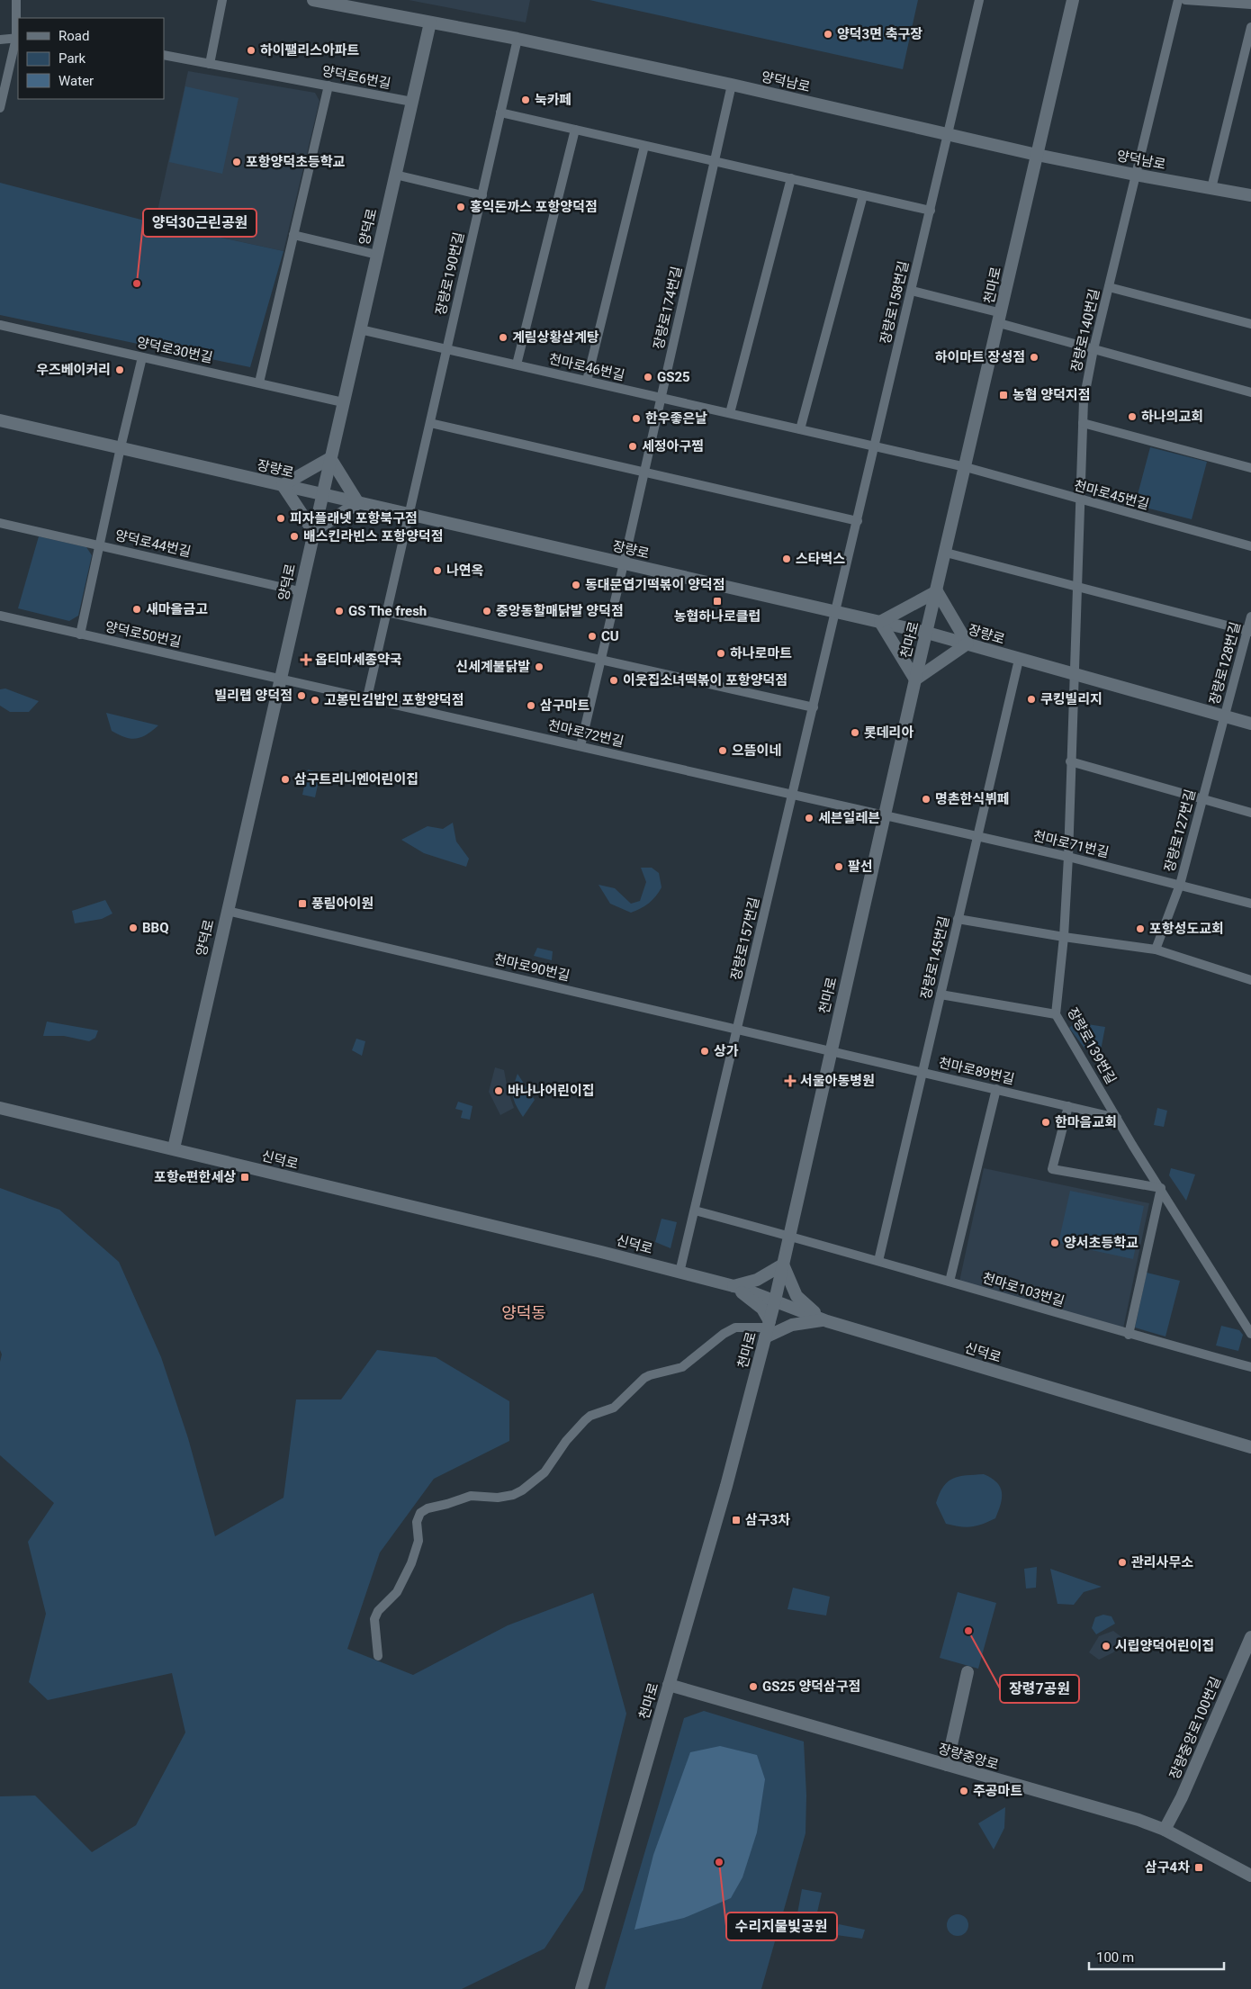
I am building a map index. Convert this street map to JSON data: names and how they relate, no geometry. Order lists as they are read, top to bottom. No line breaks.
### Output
{"streets":{"street":["양덕로6번길","양덕남로","양덕로","장량로190번길","천마로","장량로158번길","장량로174번길","장량로140번길","양덕로30번길","천마로46번길","장량로","천마로45번길","양덕로44번길","양덕로50번길","장량로128번길","천마로72번길","장량로127번길","천마로71번길","장량로157번길","장량로145번길","천마로90번길","장량로139번길","천마로89번길","신덕로","천마로103번길","장량중앙로100번길","장량중앙로"]},"crossings":[["양덕로6번길","양덕로"],["양덕남로","양덕로"],["양덕남로","장량로190번길"],["양덕남로","천마로"],["양덕남로","장량로158번길"],["양덕남로","장량로174번길"],["양덕남로","장량로140번길"],["양덕로","양덕로30번길"],["양덕로","천마로46번길"],["양덕로","장량로"],["양덕로","양덕로44번길"],["양덕로","양덕로50번길"],["양덕로","천마로72번길"],["양덕로","천마로90번길"],["양덕로","신덕로"],["장량로190번길","천마로46번길"],["장량로190번길","장량로"],["장량로190번길","천마로72번길"],["천마로","천마로46번길"],["천마로","장량로"],["천마로","천마로45번길"],["천마로","천마로72번길"],["천마로","천마로71번길"],["천마로","천마로90번길"],["천마로","천마로89번길"],["천마로","신덕로"],["천마로","천마로103번길"],["천마로","장량중앙로"],["장량로158번길","천마로46번길"],["장량로158번길","장량로"],["장량로158번길","장량로157번길"],["장량로174번길","천마로46번길"],["장량로174번길","장량로"],["장량로174번길","천마로72번길"],["장량로140번길","장량로"],["장량로140번길","천마로45번길"],["장량로140번길","장량로139번길"],["천마로46번길","천마로45번길"],["장량로","장량로128번길"],["장량로","장량로127번길"],["장량로","장량로157번길"],["장량로","장량로145번길"],["장량로","장량로139번길"],["양덕로50번길","천마로72번길"],["장량로128번길","장량로127번길"],["천마로72번길","천마로71번길"],["천마로72번길","장량로157번길"],["장량로127번길","천마로71번길"],["천마로71번길","장량로145번길"],["천마로71번길","장량로139번길"],["장량로157번길","천마로90번길"],["장량로157번길","신덕로"],["장량로157번길","천마로103번길"],["장량로145번길","천마로89번길"],["장량로145번길","천마로103번길"],["천마로90번길","천마로89번길"],["장량로139번길","천마로89번길"],["장량중앙로100번길","장량중앙로"]],"districts":["양덕동"],"places":{"other":["양덕3면 축구장","하이팰리스아파트","눅카페","포항양덕초등학교","홍익돈까스 포항양덕점","양덕30근린공원","계림상황삼계탕","하이마트 장성점","우즈베이커리","GS25","하나의교회","한우좋은날","세정아구찜","피자플래넷 포항북구점","배스킨라빈스 포항양덕점","스타벅스","나연옥","동대문엽기떡볶이 양덕점","새마을금고","GS The fresh","중앙동할매닭발 양덕점","CU","하나로마트","신세계불닭발","이웃집소녀떡볶이 포항양덕점","빌리랩 양덕점","쿠킹빌리지","고봉민김밥인 포항양덕점","삼구마트","롯데리아","으뜸이네","삼구트리니엔어린이집","명촌한식뷔페","세븐일레븐","팔선","BBQ","포항성도교회","상가","바나나어린이집","한마음교회","양서초등학교","관리사무소","장령7공원","시립양덕어린이집","GS25 양덕삼구점","주공마트","수리지물빛공원"],"transit":["농협 양덕지점","농협하나로클럽","풍림아이원","포항e편한세상","삼구3차","삼구4차"],"health":["옵티마세종약국","서울아동병원"]},"legend":["Road","Park","Water"],"scale_bar":"100 m"}
